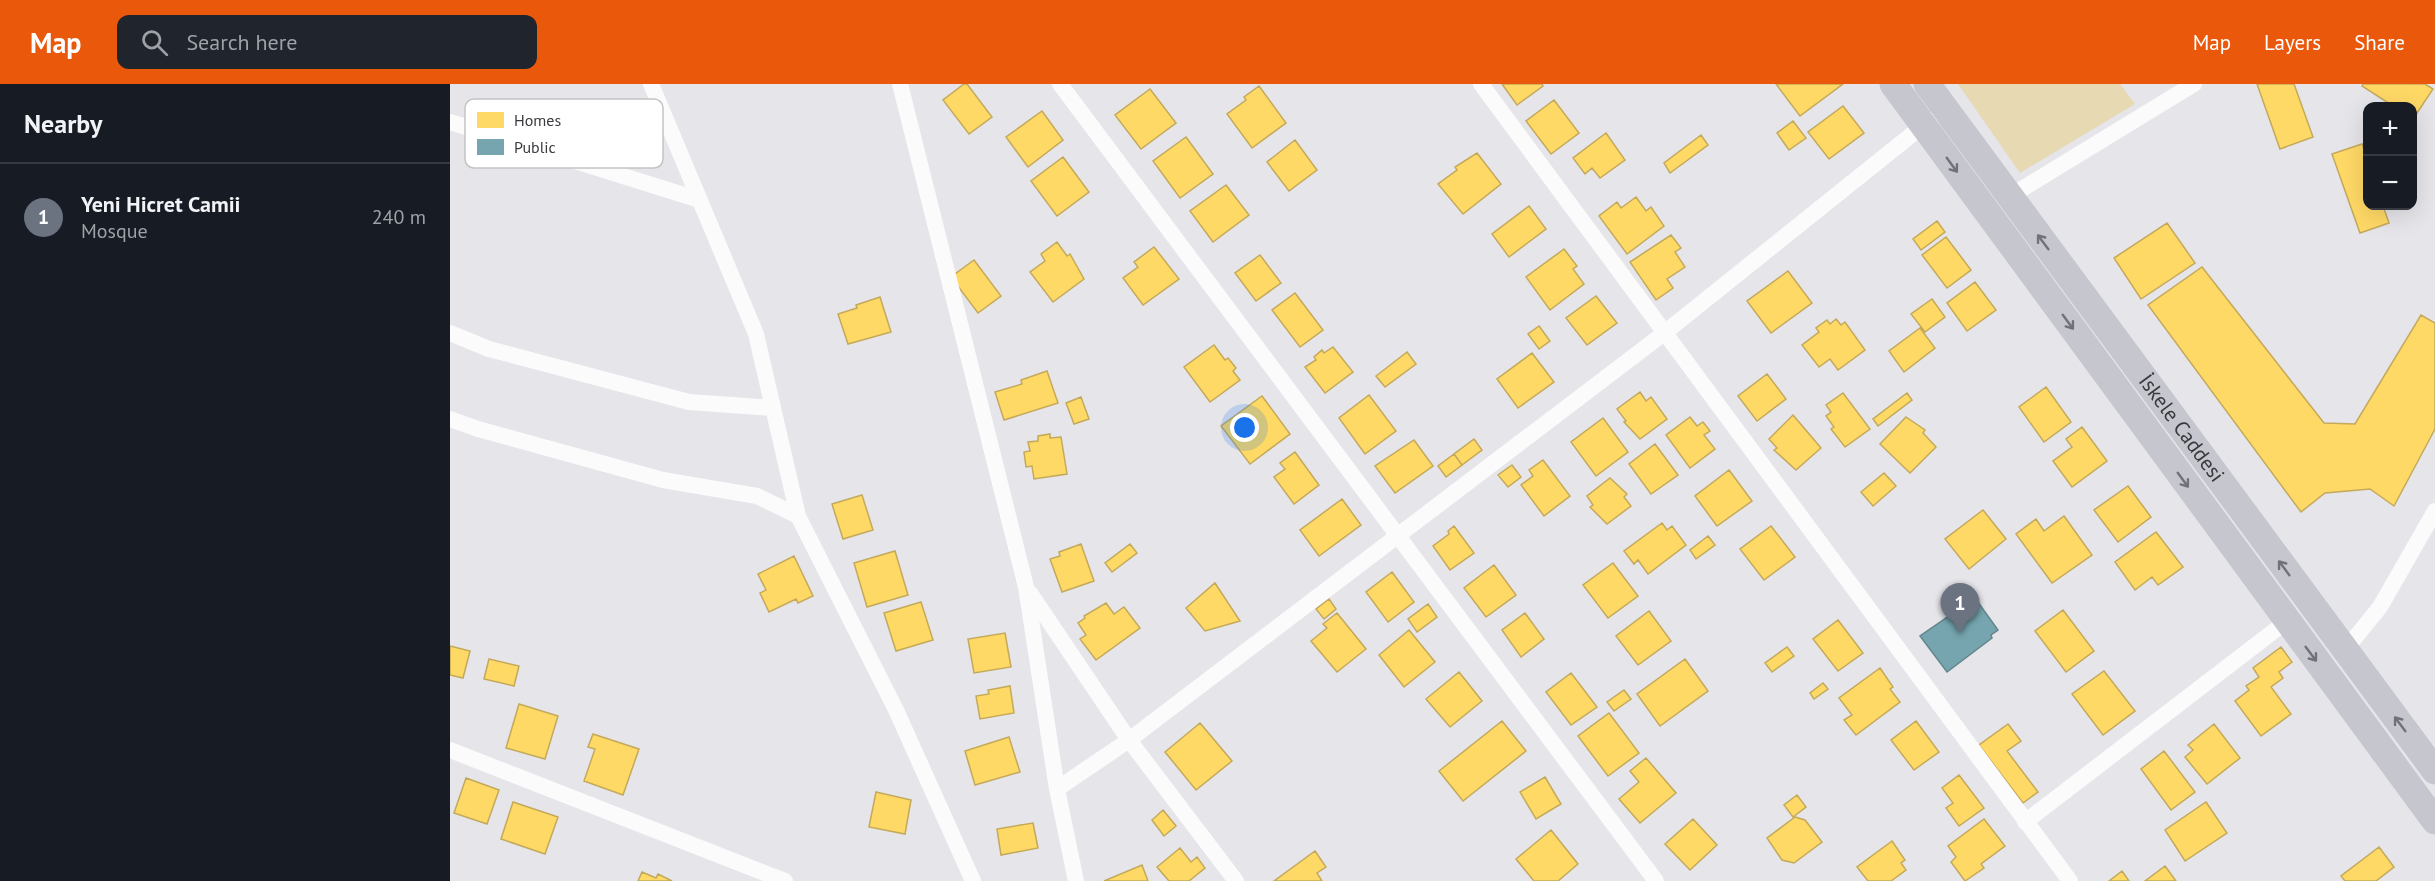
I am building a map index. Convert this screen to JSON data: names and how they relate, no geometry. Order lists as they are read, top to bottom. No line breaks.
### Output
{"streets":{"main road":["İskele Caddesi"]},"legend":["Homes","Public"],"page":{"header":"Map","search":"Search here","nav":["Map","Layers","Share"],"heading":"Nearby","map_buttons":["+","−"],"list":[{"mark":"1","name":"Yeni Hicret Camii","note":"Mosque","value":"240 m"}],"pins":"1"}}
